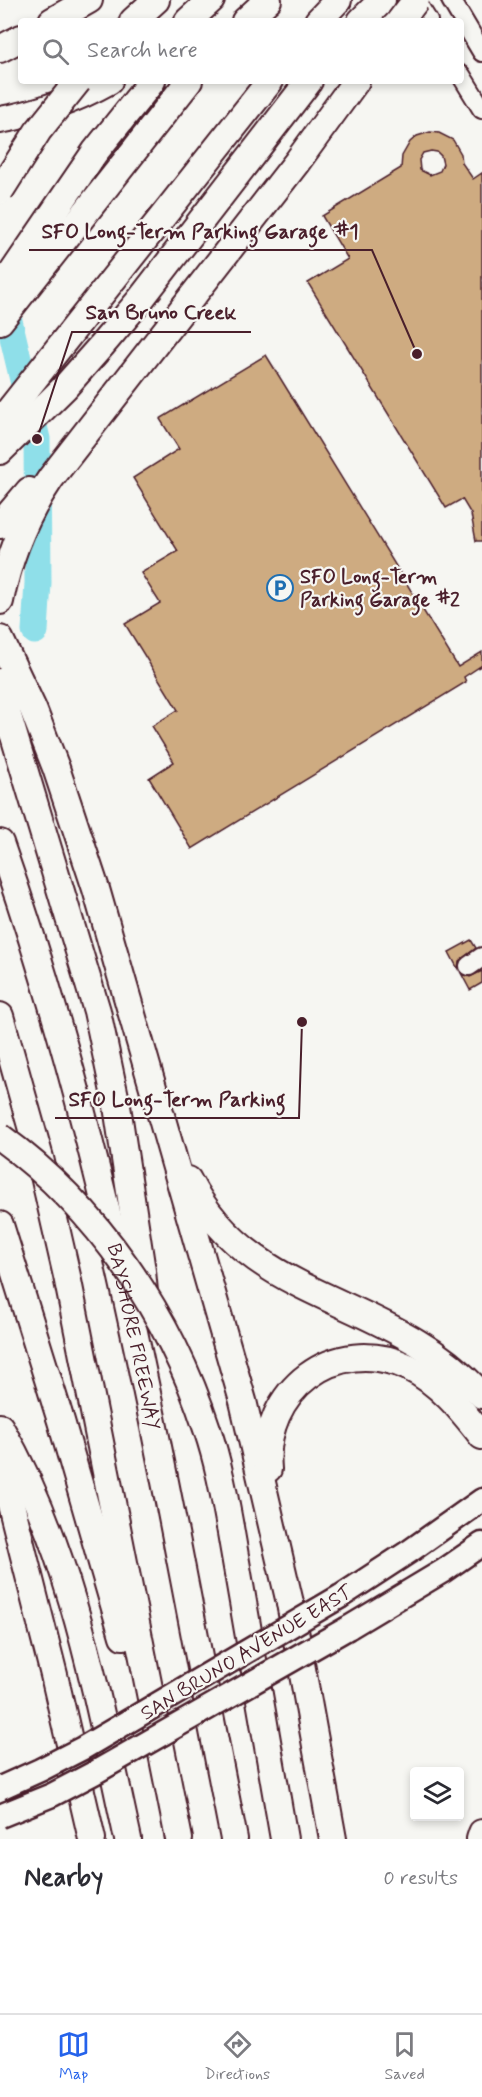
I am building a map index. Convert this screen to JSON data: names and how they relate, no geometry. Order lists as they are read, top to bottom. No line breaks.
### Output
{"streets":{"highway":["BAYSHORE FREEWAY"],"main road":["SAN BRUNO AVENUE EAST"]},"places":{"other":["SFO Long-Term Parking Garage #1","San Bruno Creek","SFO Long-Term Parking"],"parking":["SFO Long-Term Parking Garage #2"]},"page":{"search":"Search here","heading":["Nearby","0 results"],"nav":["Map","Directions","Saved"]}}
